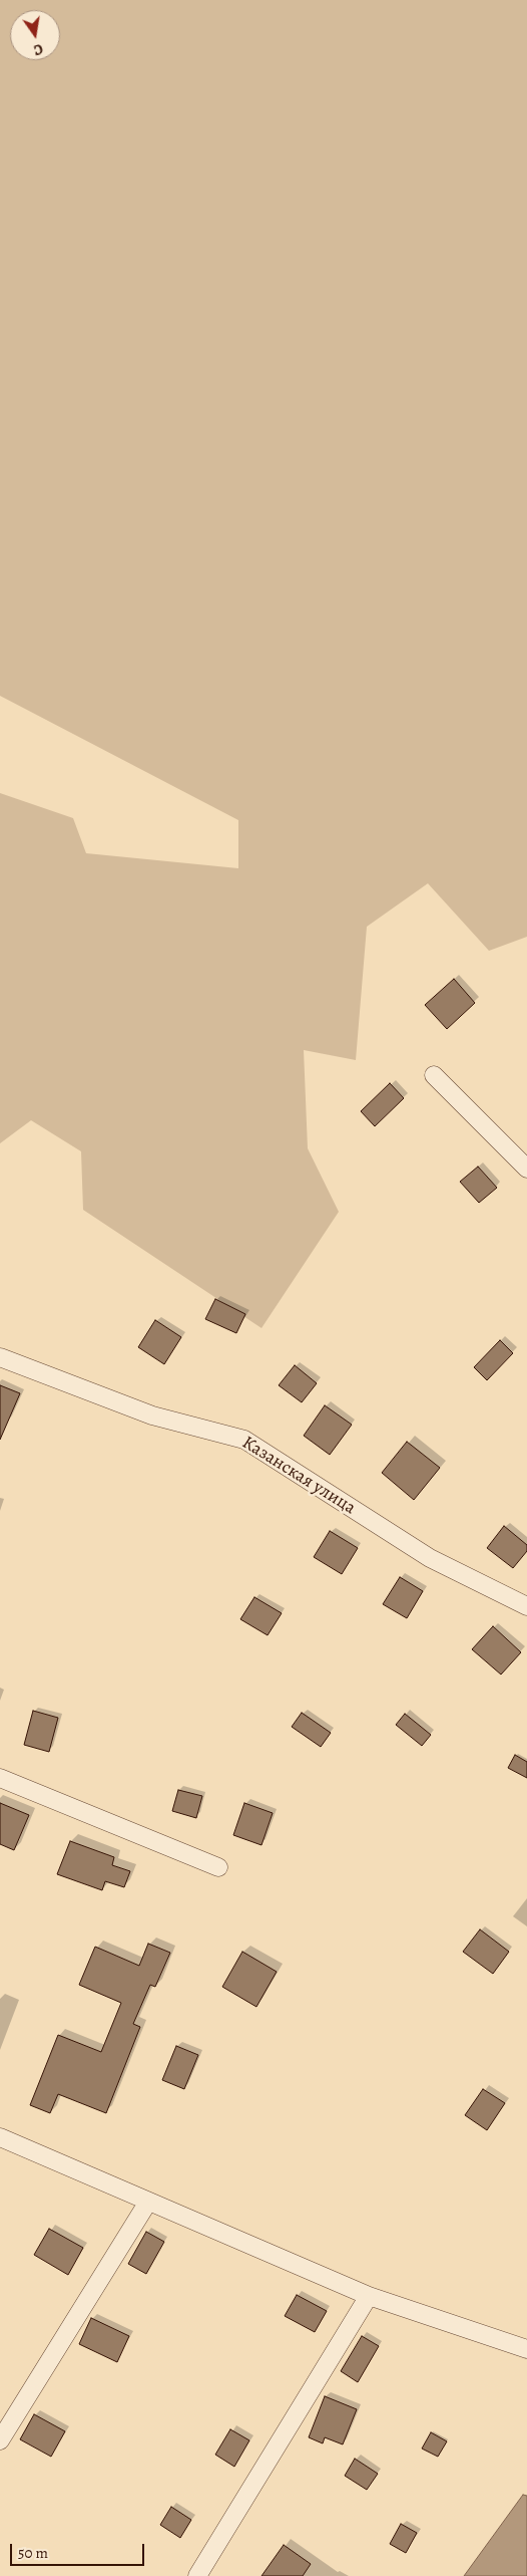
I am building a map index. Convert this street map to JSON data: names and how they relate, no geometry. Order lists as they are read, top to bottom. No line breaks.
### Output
{"streets":{"street":["Казанская улица"]},"scale_bar":"50 m","north":"bottom"}
